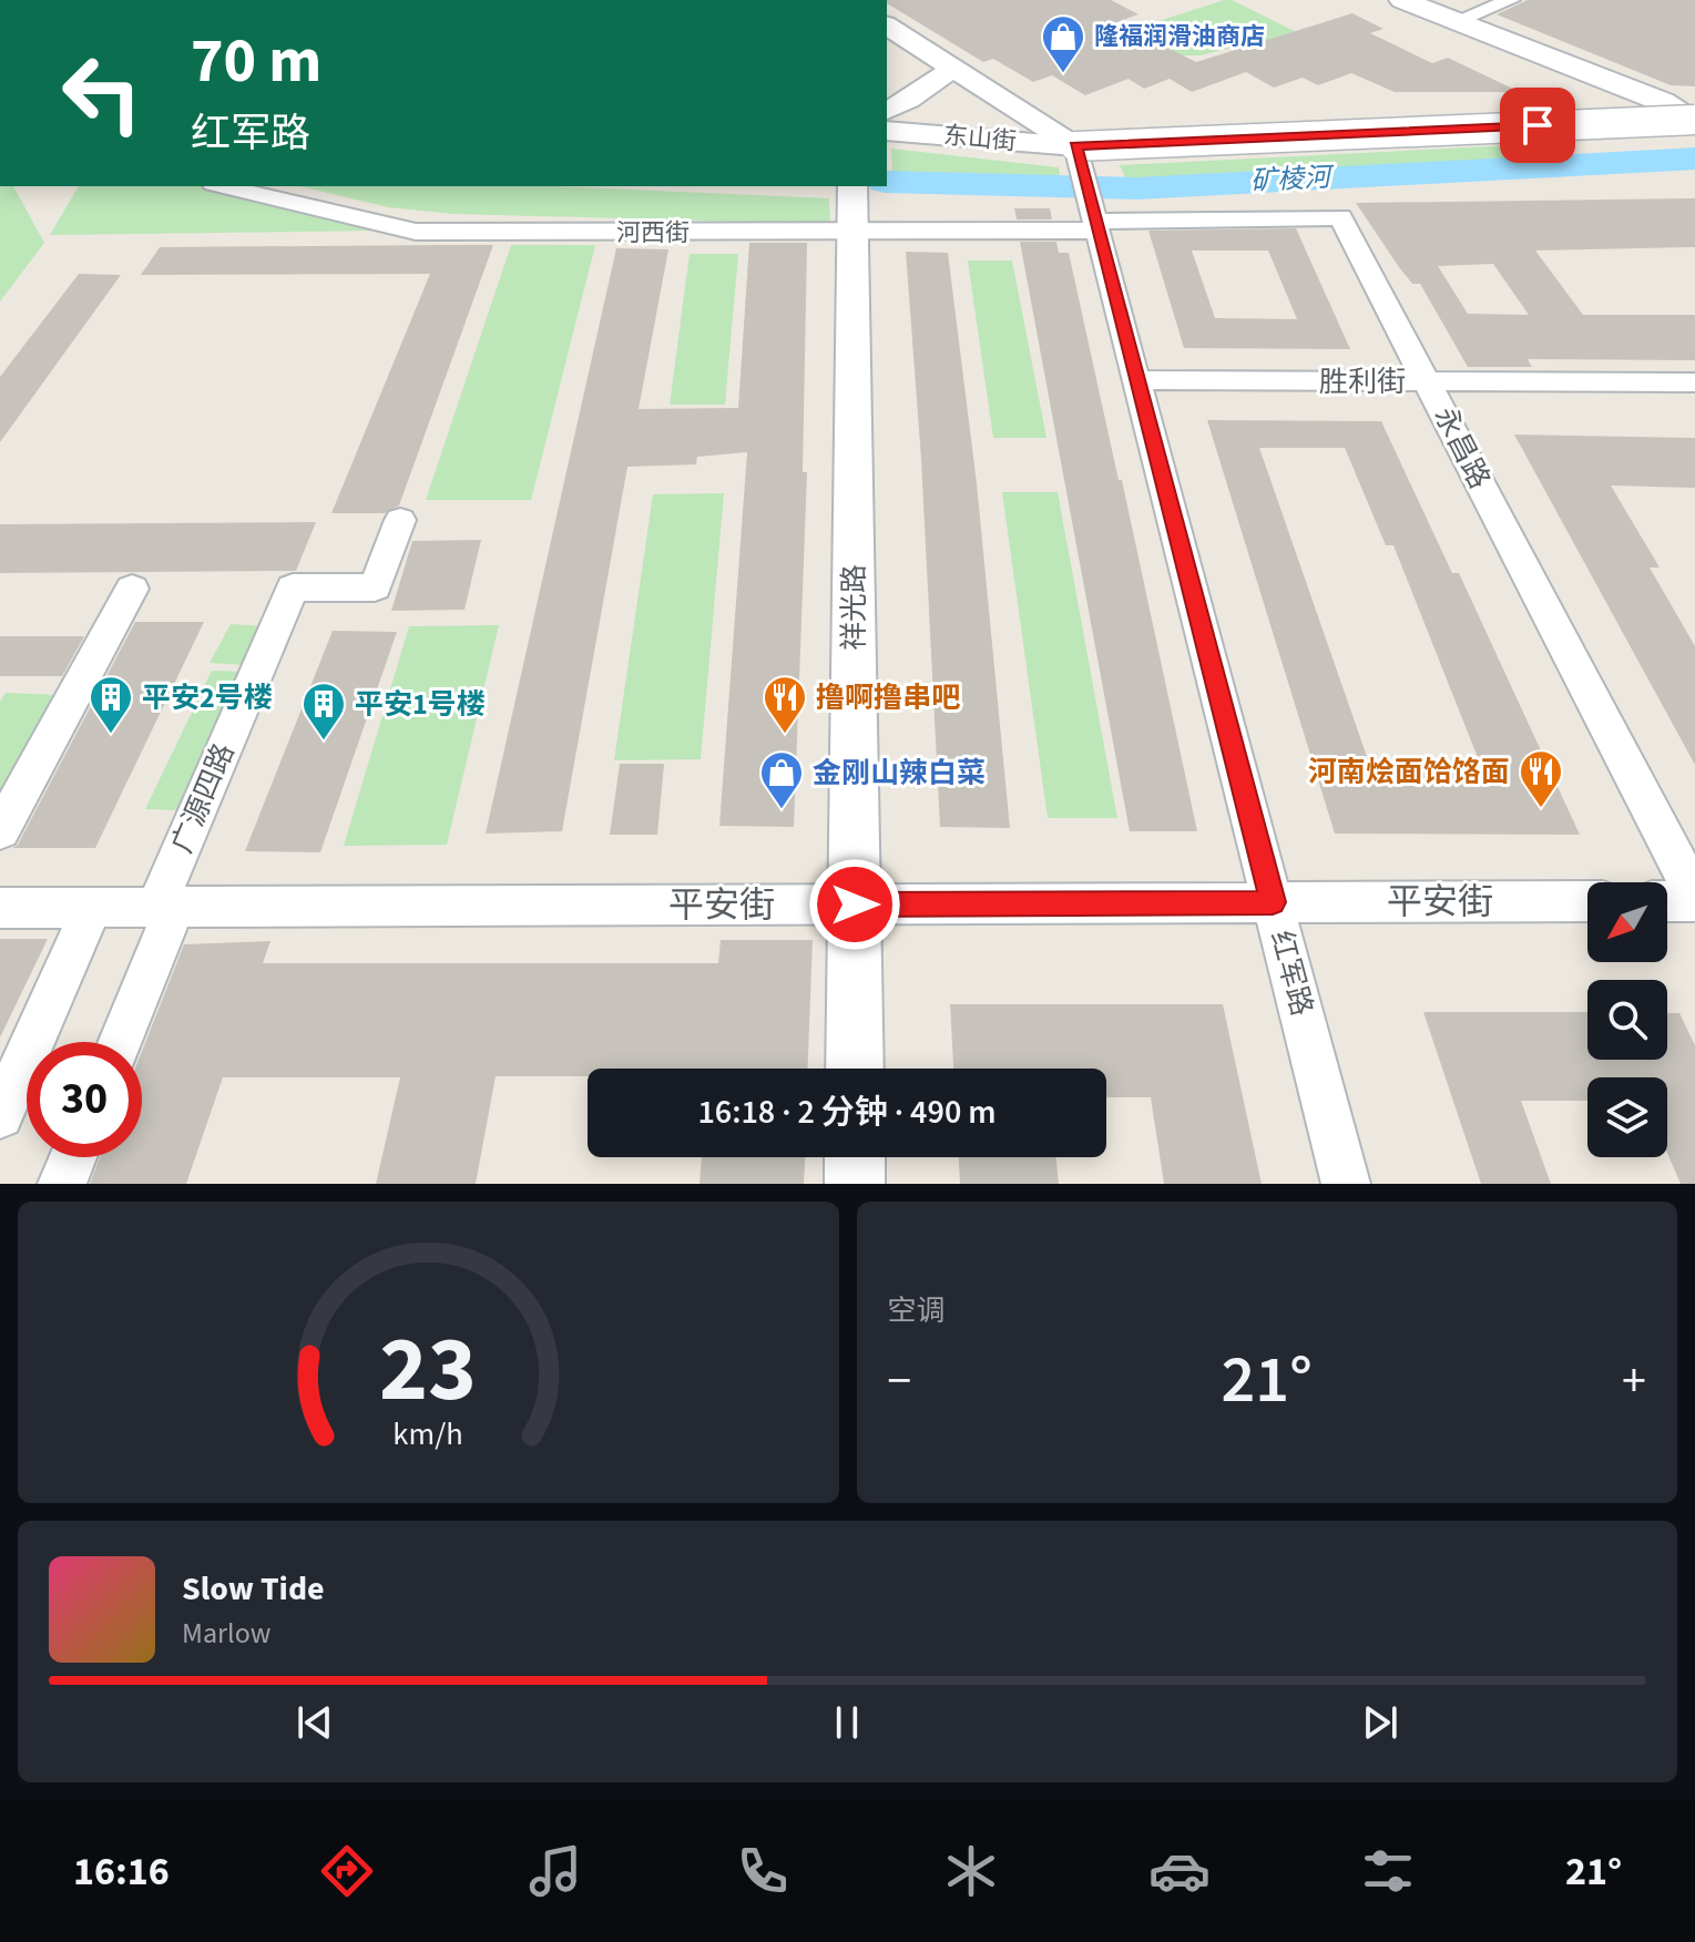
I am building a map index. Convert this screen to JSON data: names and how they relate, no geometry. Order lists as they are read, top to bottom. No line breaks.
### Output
{"streets":{"main road":["东山街"],"street":["河西街","胜利街","永昌路","祥光路","广源四路","平安街","红军路"]},"crossings":[["东山街","红军路"],["河西街","永昌路"],["河西街","祥光路"],["河西街","红军路"],["胜利街","永昌路"],["胜利街","红军路"],["永昌路","红军路"],["祥光路","平安街"],["广源四路","平安街"],["平安街","红军路"]],"water":["矿棱河"],"places":{"shop":["隆福润滑油商店","金刚山辣白菜"],"building":["平安2号楼","平安1号楼"],"restaurant":["撸啊撸串吧","河南烩面饸饹面"]},"north":"bottom left","page":{"turn":["70 m","红军路"],"limit":"30","trip":"16:18 · 2 分钟 · 490 m","tile":"空调","heat":["−","21°","+"],"song":["Slow Tide","Marlow"],"tabs":["16:16","21°"],"gauge":["23","km/h"]}}
